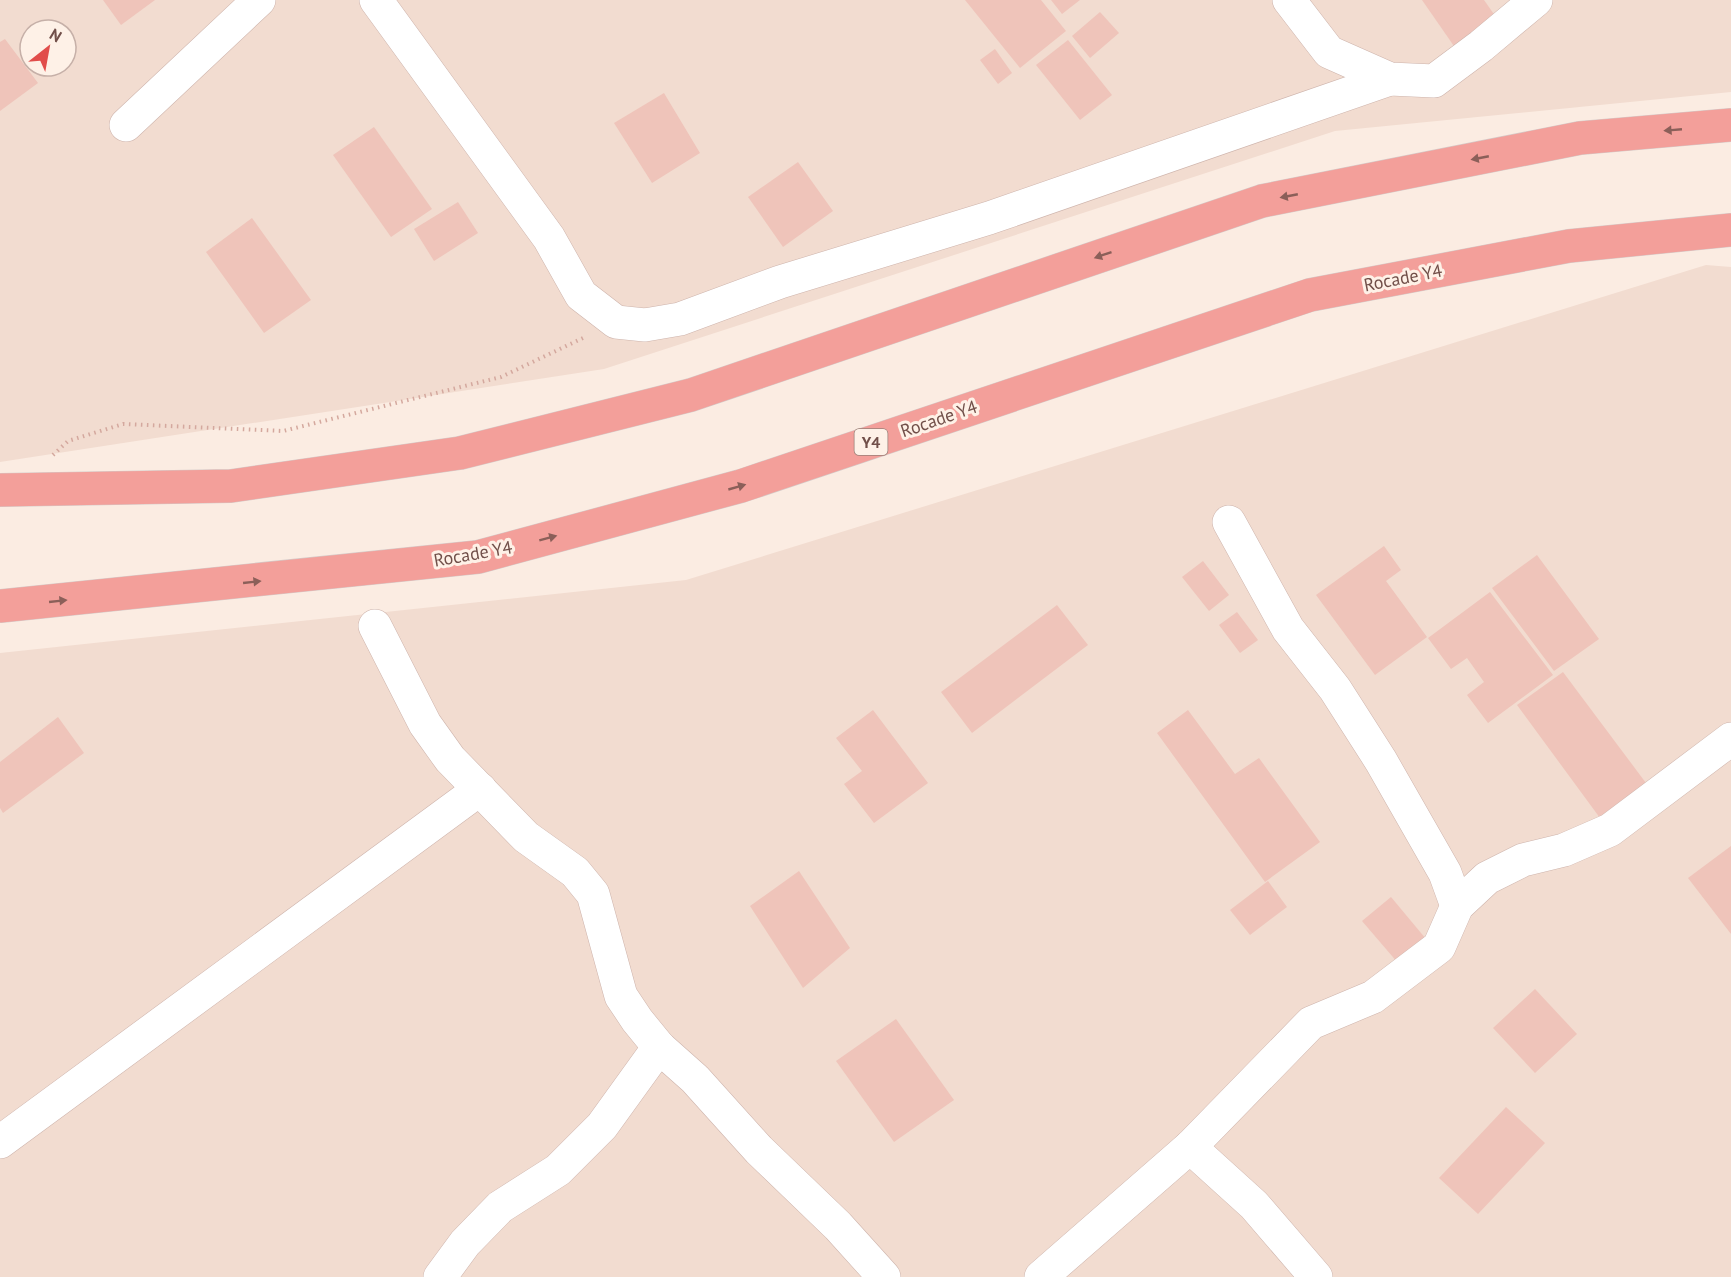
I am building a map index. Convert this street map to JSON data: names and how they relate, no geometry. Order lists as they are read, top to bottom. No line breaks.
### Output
{"streets":{"highway":["Rocade Y4","Y4"]},"north":"top right"}
